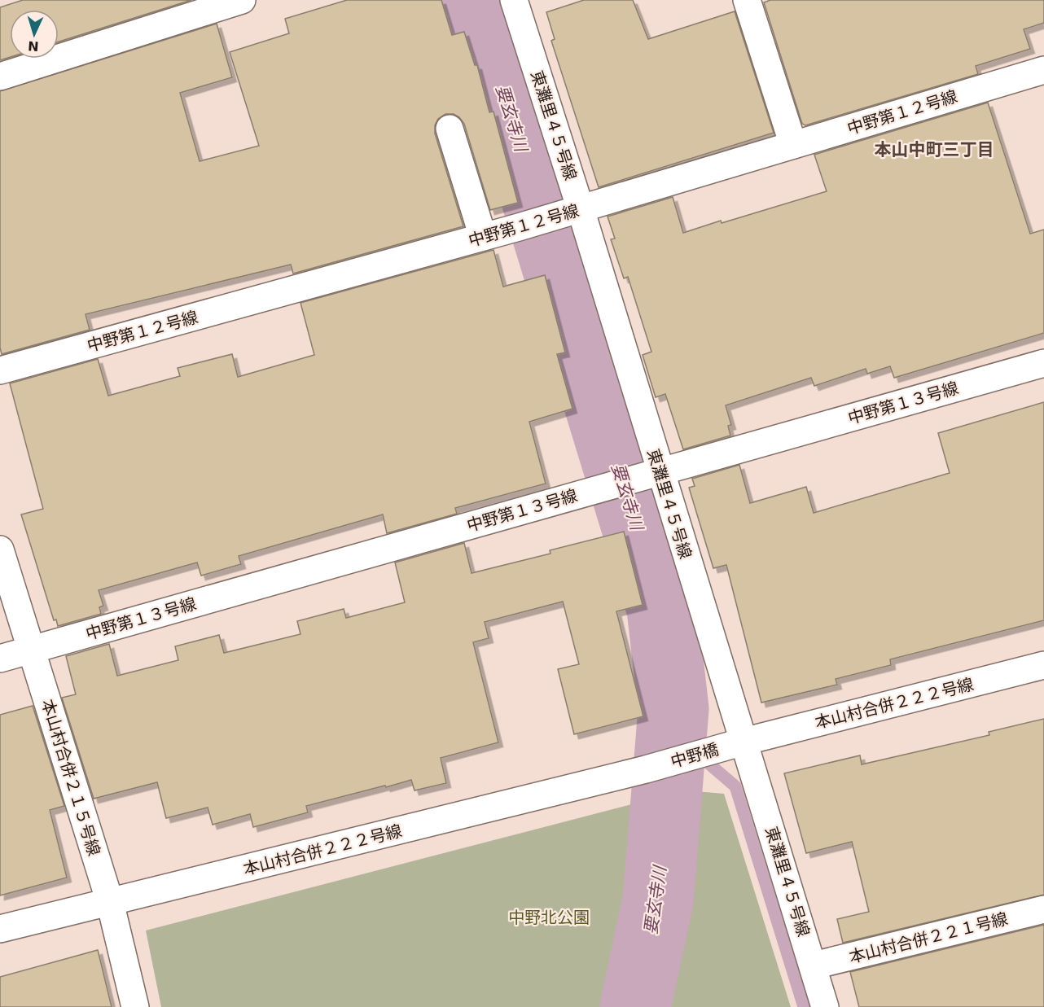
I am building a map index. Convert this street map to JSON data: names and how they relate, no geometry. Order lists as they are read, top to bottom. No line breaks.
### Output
{"streets":{"street":["中野第１２号線","東灘里４５号線","中野第１３号線","本山村合併２２２号線","中野橋","本山村合併２１５号線","本山村合併２２１号線"]},"crossings":[["中野第１２号線","東灘里４５号線"],["東灘里４５号線","中野第１３号線"],["東灘里４５号線","本山村合併２２２号線"],["東灘里４５号線","中野橋"],["東灘里４５号線","本山村合併２２１号線"],["中野第１３号線","本山村合併２１５号線"],["本山村合併２２２号線","中野橋"],["本山村合併２２２号線","本山村合併２１５号線"]],"districts":["本山中町三丁目"],"water":["要玄寺川"],"parks":["中野北公園"],"north":"bottom"}
